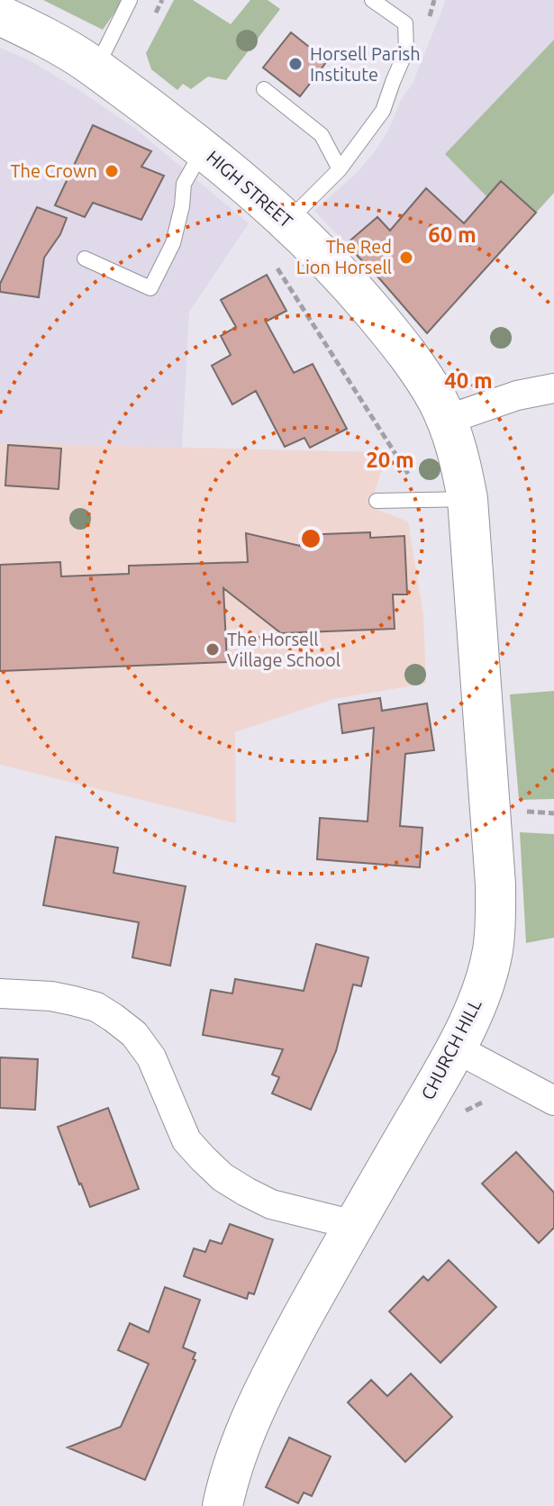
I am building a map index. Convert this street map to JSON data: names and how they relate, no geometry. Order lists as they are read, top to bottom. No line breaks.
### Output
{"streets":{"street":["HIGH STREET","CHURCH HILL"]},"crossings":[["HIGH STREET","CHURCH HILL"]],"places":["Horsell Parish Institute","The Crown","The Red Lion Horsell","The Horsell Village School"],"rings":["60 m","40 m","20 m"]}
